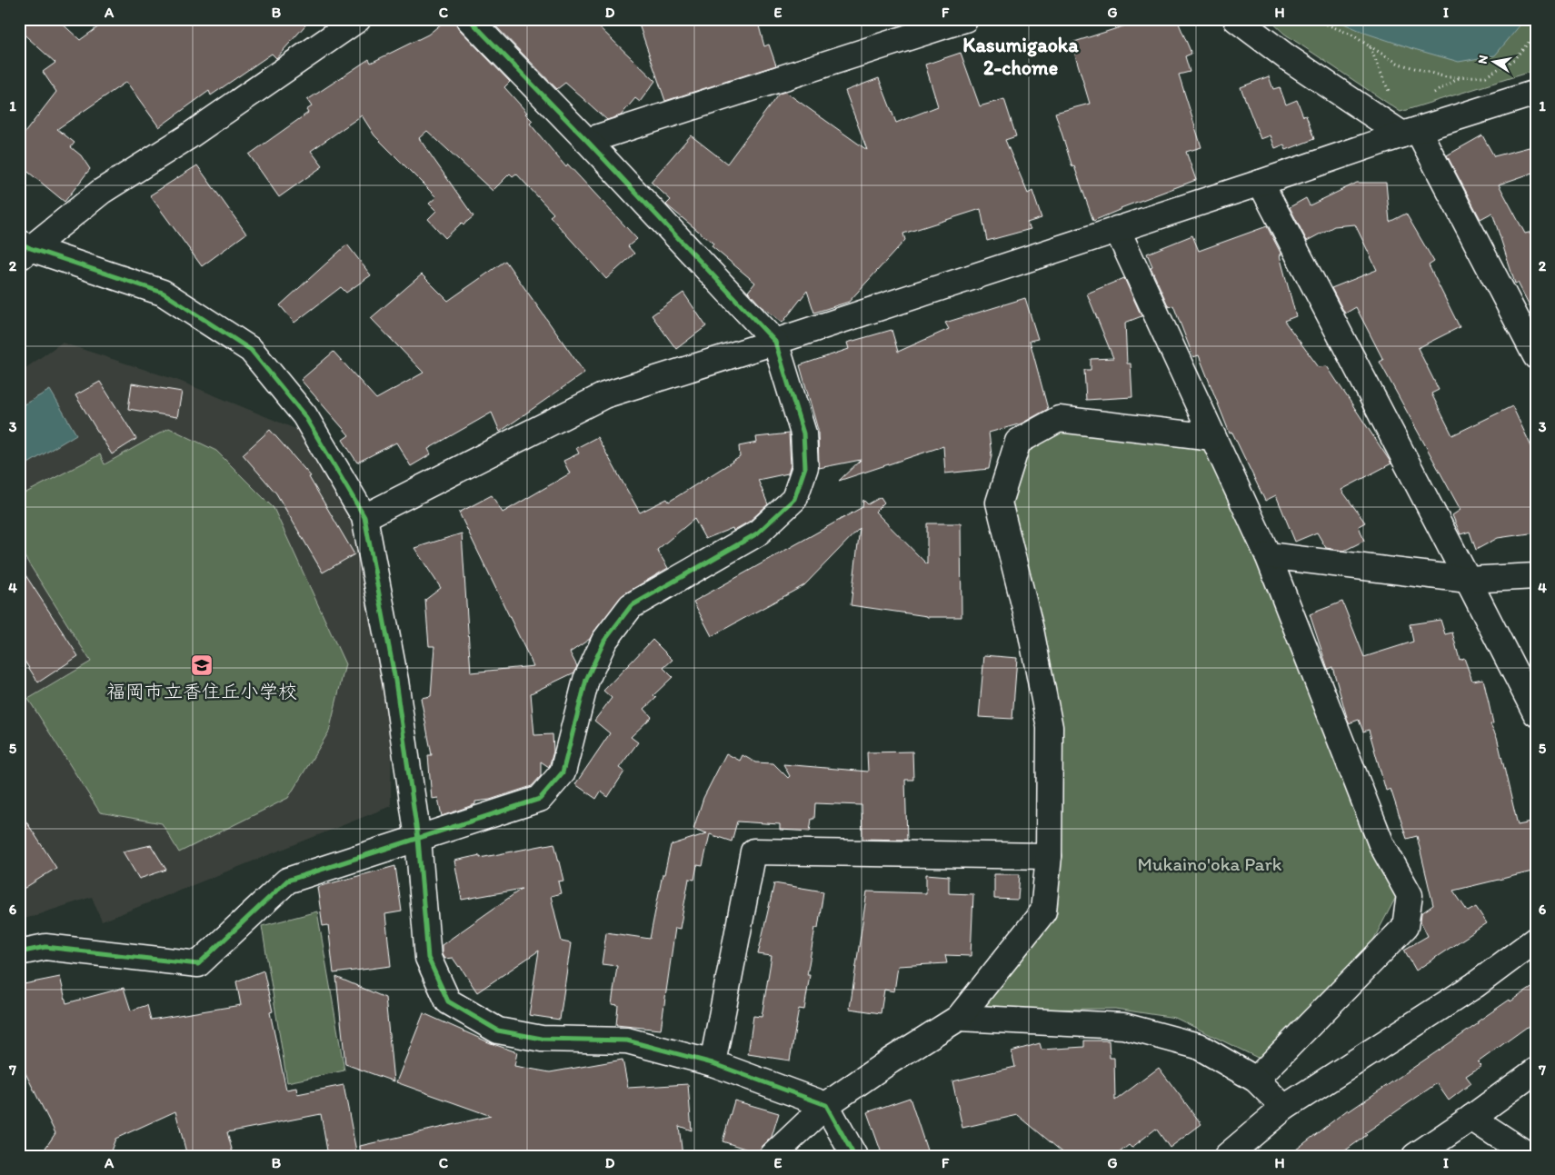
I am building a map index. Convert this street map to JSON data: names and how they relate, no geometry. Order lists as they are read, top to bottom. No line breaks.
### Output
{"districts":["Kasumigaoka 2-chome"],"parks":["Mukaino'oka Park"],"places":{"school or university":["福岡市立香住丘小学校"]},"north":"left","grid":{"columns":["A","B","C","D","E","F","G","H","I"],"rows":["1","2","3","4","5","6","7"]}}
